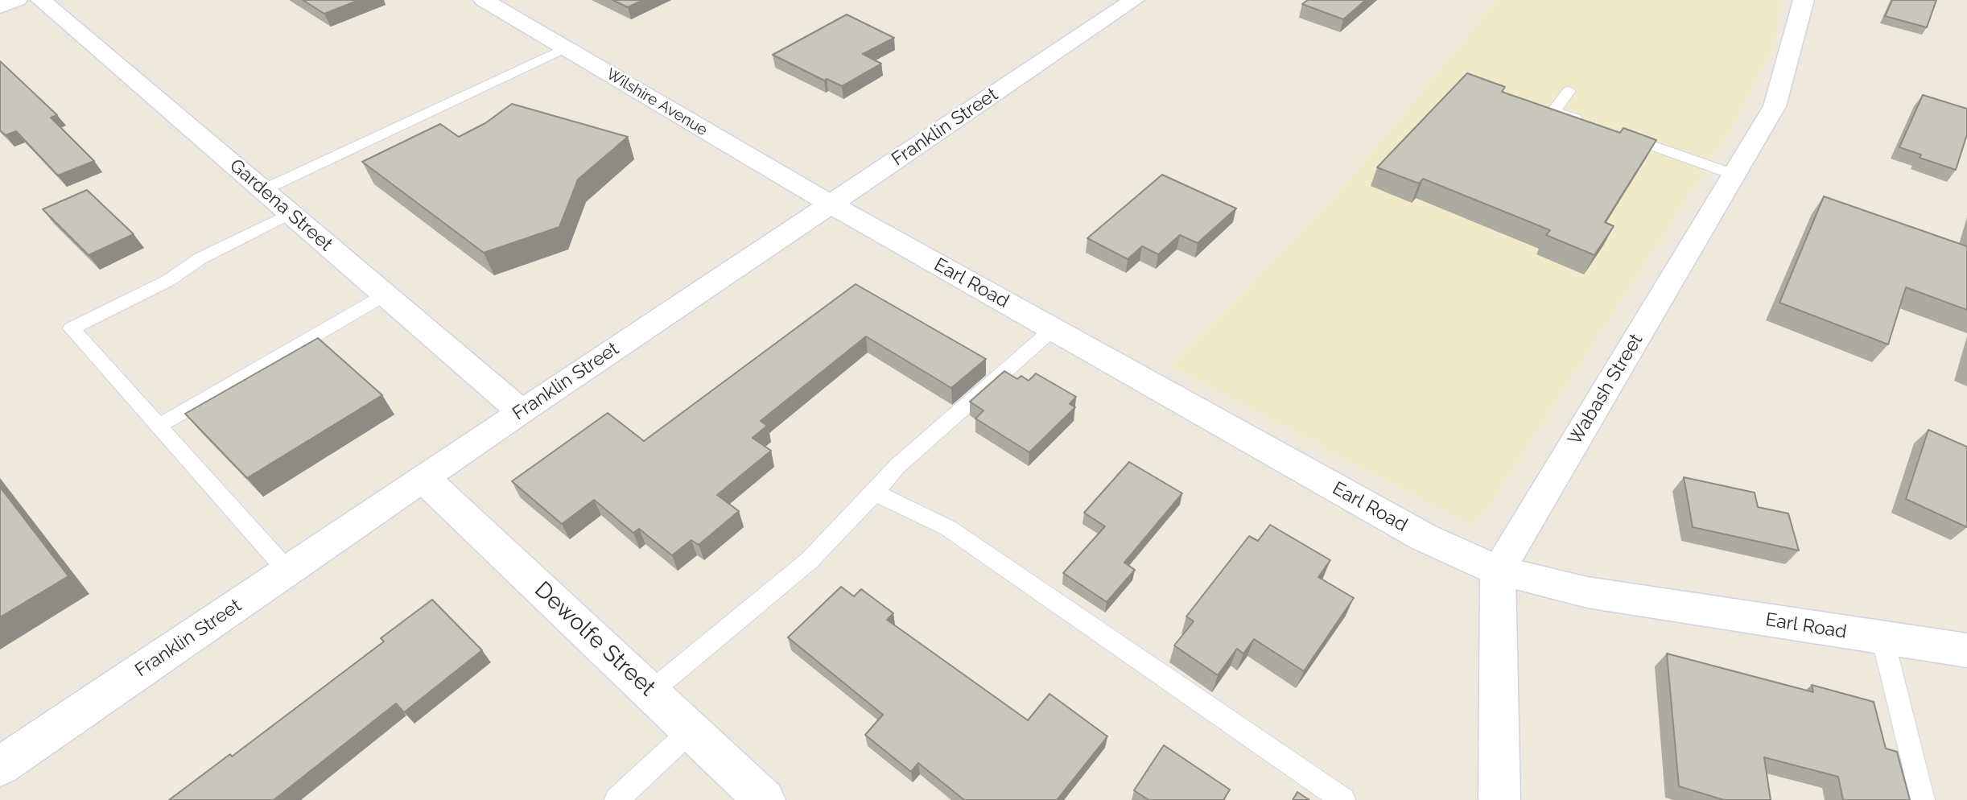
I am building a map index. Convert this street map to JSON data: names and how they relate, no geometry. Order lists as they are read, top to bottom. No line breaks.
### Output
{"streets":{"street":["Wilshire Avenue","Franklin Street","Gardena Street","Earl Road","Wabash Street","Dewolfe Street"]},"crossings":[["Wilshire Avenue","Franklin Street"],["Wilshire Avenue","Earl Road"],["Franklin Street","Gardena Street"],["Franklin Street","Earl Road"],["Franklin Street","Dewolfe Street"],["Earl Road","Wabash Street"]]}
